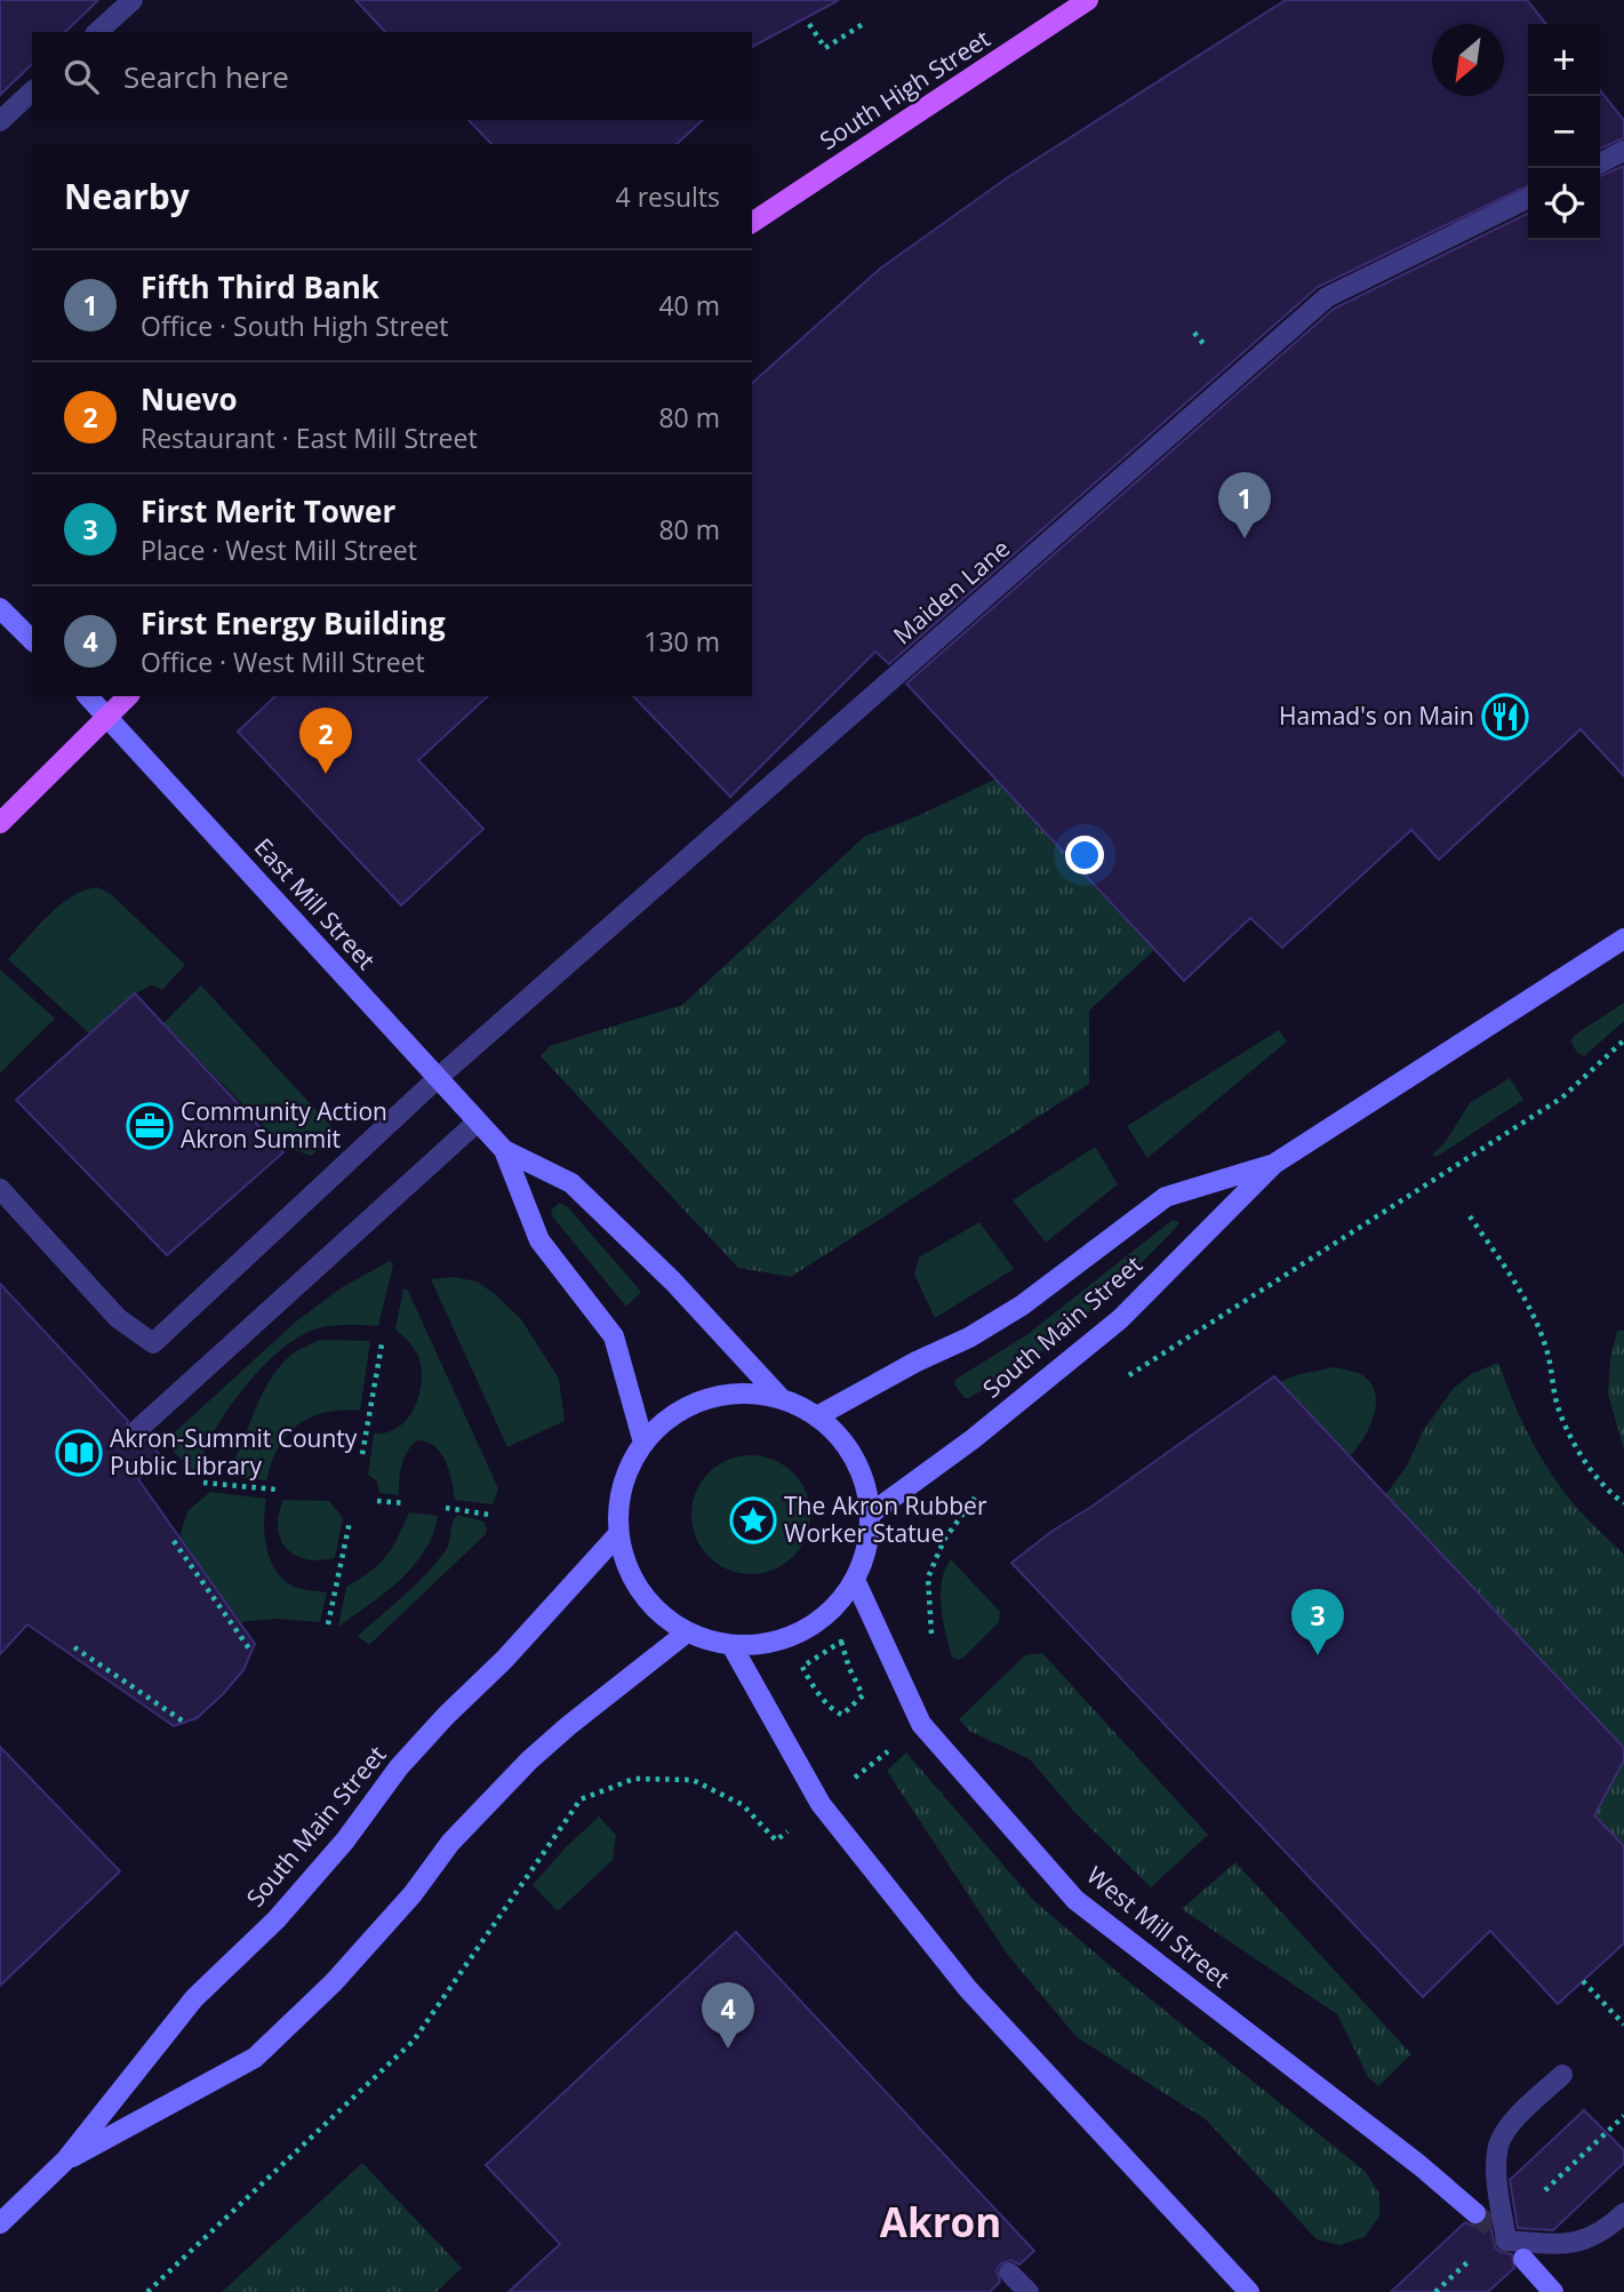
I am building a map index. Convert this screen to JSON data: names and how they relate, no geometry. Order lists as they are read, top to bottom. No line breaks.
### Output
{"streets":{"main road":["South High Street","East Mill Street","South Main Street","West Mill Street"],"lane":["Maiden Lane"]},"crossings":[["Maiden Lane","East Mill Street"],["East Mill Street","South Main Street"],["East Mill Street","West Mill Street"],["South Main Street","West Mill Street"]],"districts":["Akron"],"places":{"restaurant":["Hamad's on Main"],"office":["Community Action Akron Summit"],"library":["Akron-Summit County Public Library"],"place":["The Akron Rubber Worker Statue"]},"north":"bottom left","page":{"map_buttons":["+","−"],"search":"Search here","heading":["Nearby","4 results"],"list":[{"mark":"1","name":"Fifth Third Bank","note":"Office · South High Street","value":"40 m"},{"mark":"2","name":"Nuevo","note":"Restaurant · East Mill Street","value":"80 m"},{"mark":"3","name":"First Merit Tower","note":"Place · West Mill Street","value":"80 m"},{"mark":"4","name":"First Energy Building","note":"Office · West Mill Street","value":"130 m"}],"pins":["1","2","3","4"]}}
